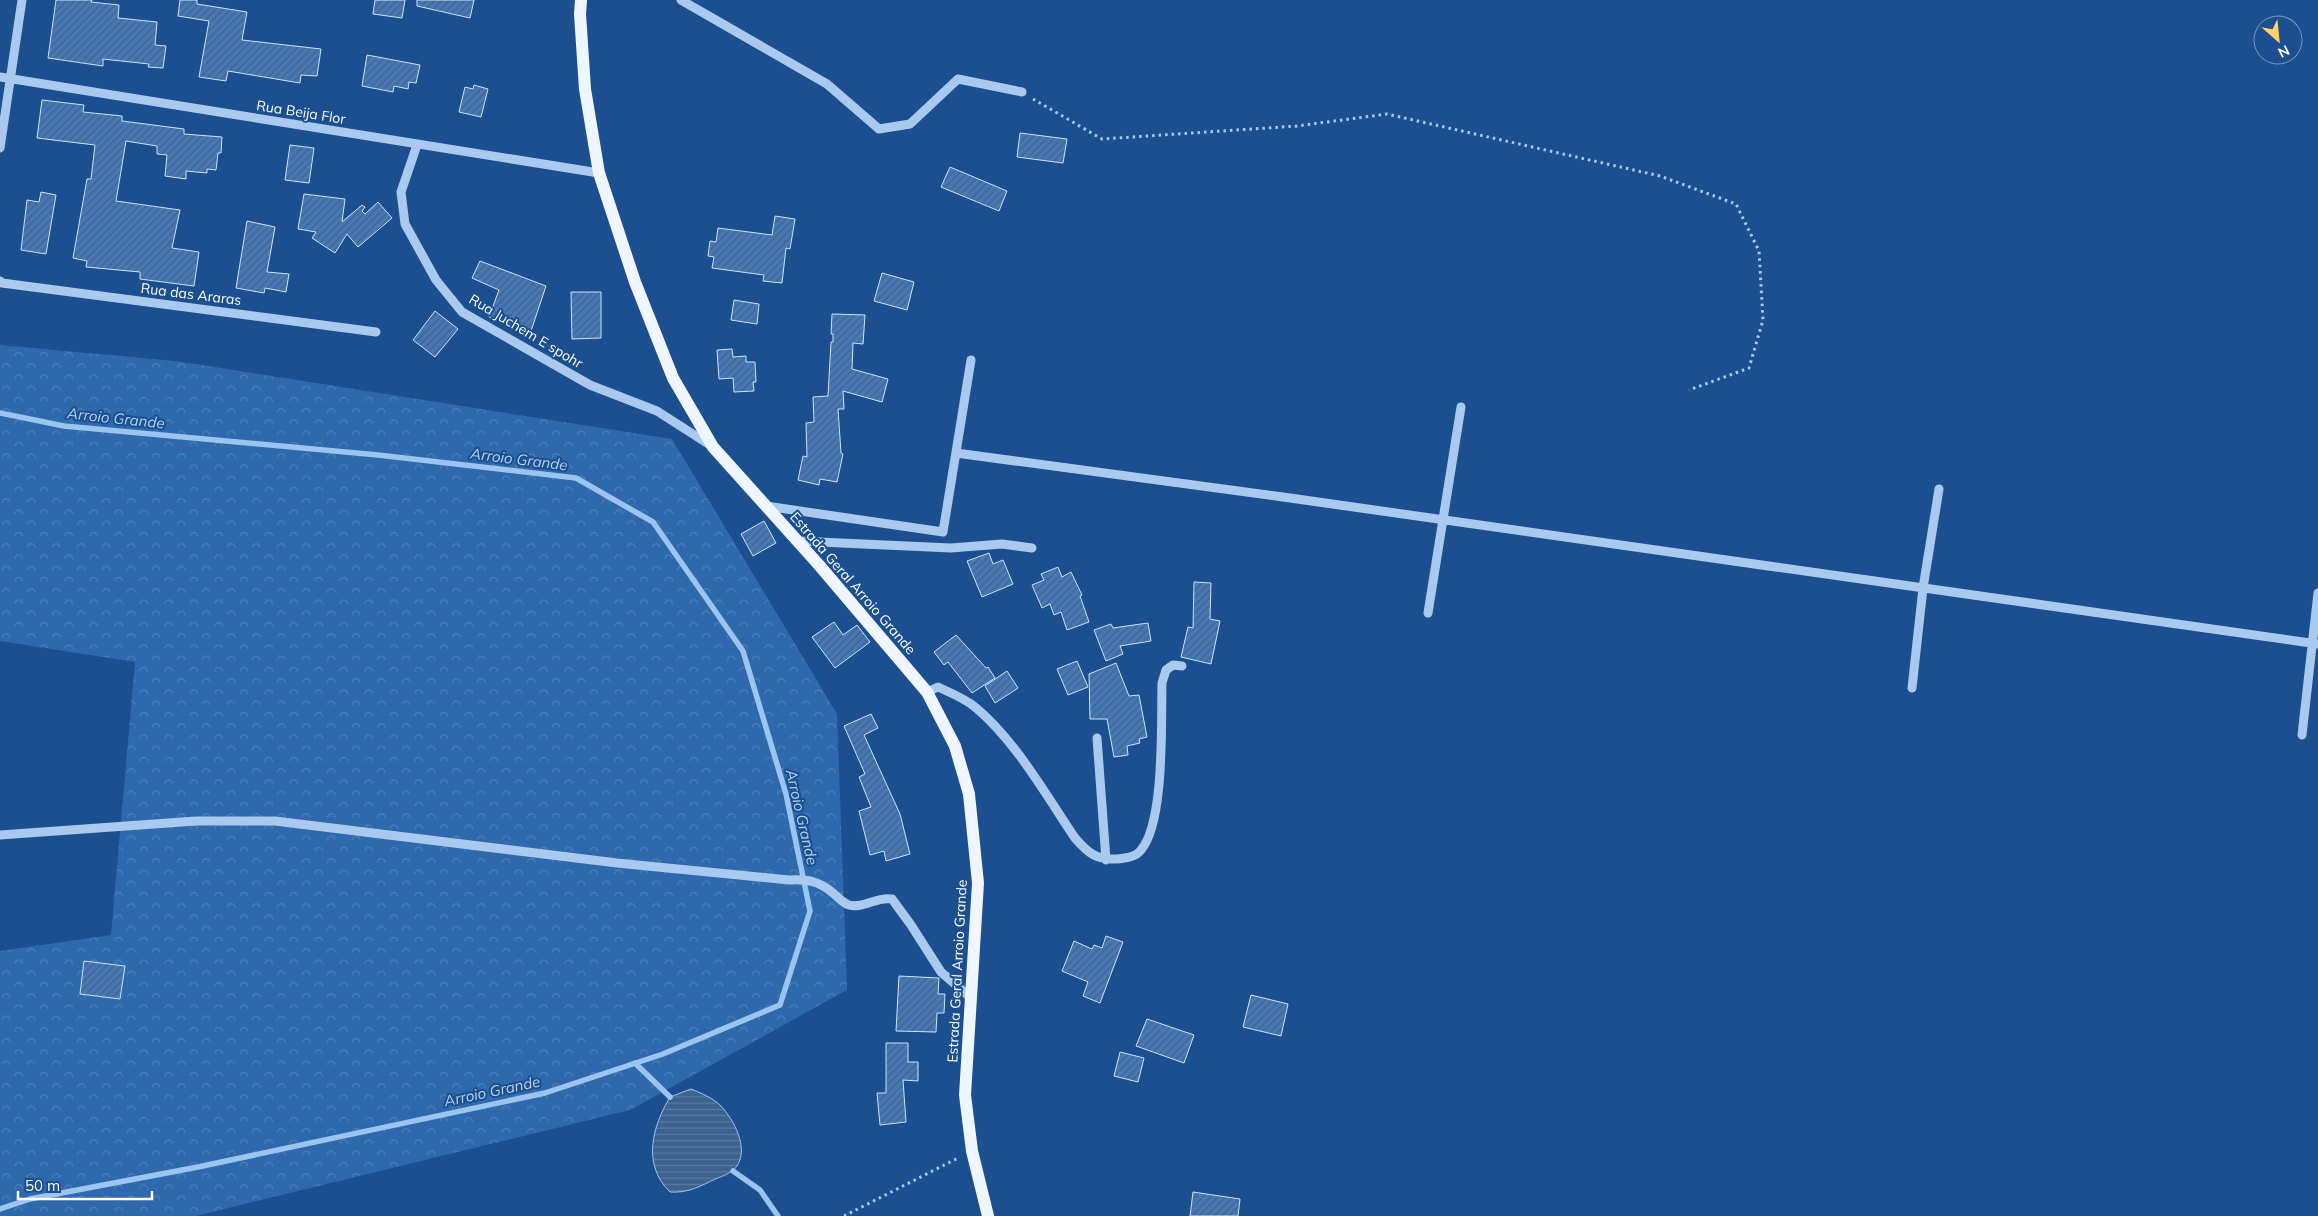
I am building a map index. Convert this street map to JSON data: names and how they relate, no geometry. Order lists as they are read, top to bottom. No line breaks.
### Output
{"streets":{"main road":["Estrada Geral Arroio Grande"],"street":["Rua Beija Flor","Rua das Araras","Rua Juchem E spohr"]},"crossings":[["Rua Beija Flor","Rua Juchem E spohr"],["Rua Beija Flor","Estrada Geral Arroio Grande"],["Rua Juchem E spohr","Estrada Geral Arroio Grande"]],"water":["Arroio Grande"],"scale_bar":"50 m","north":"bottom right"}
